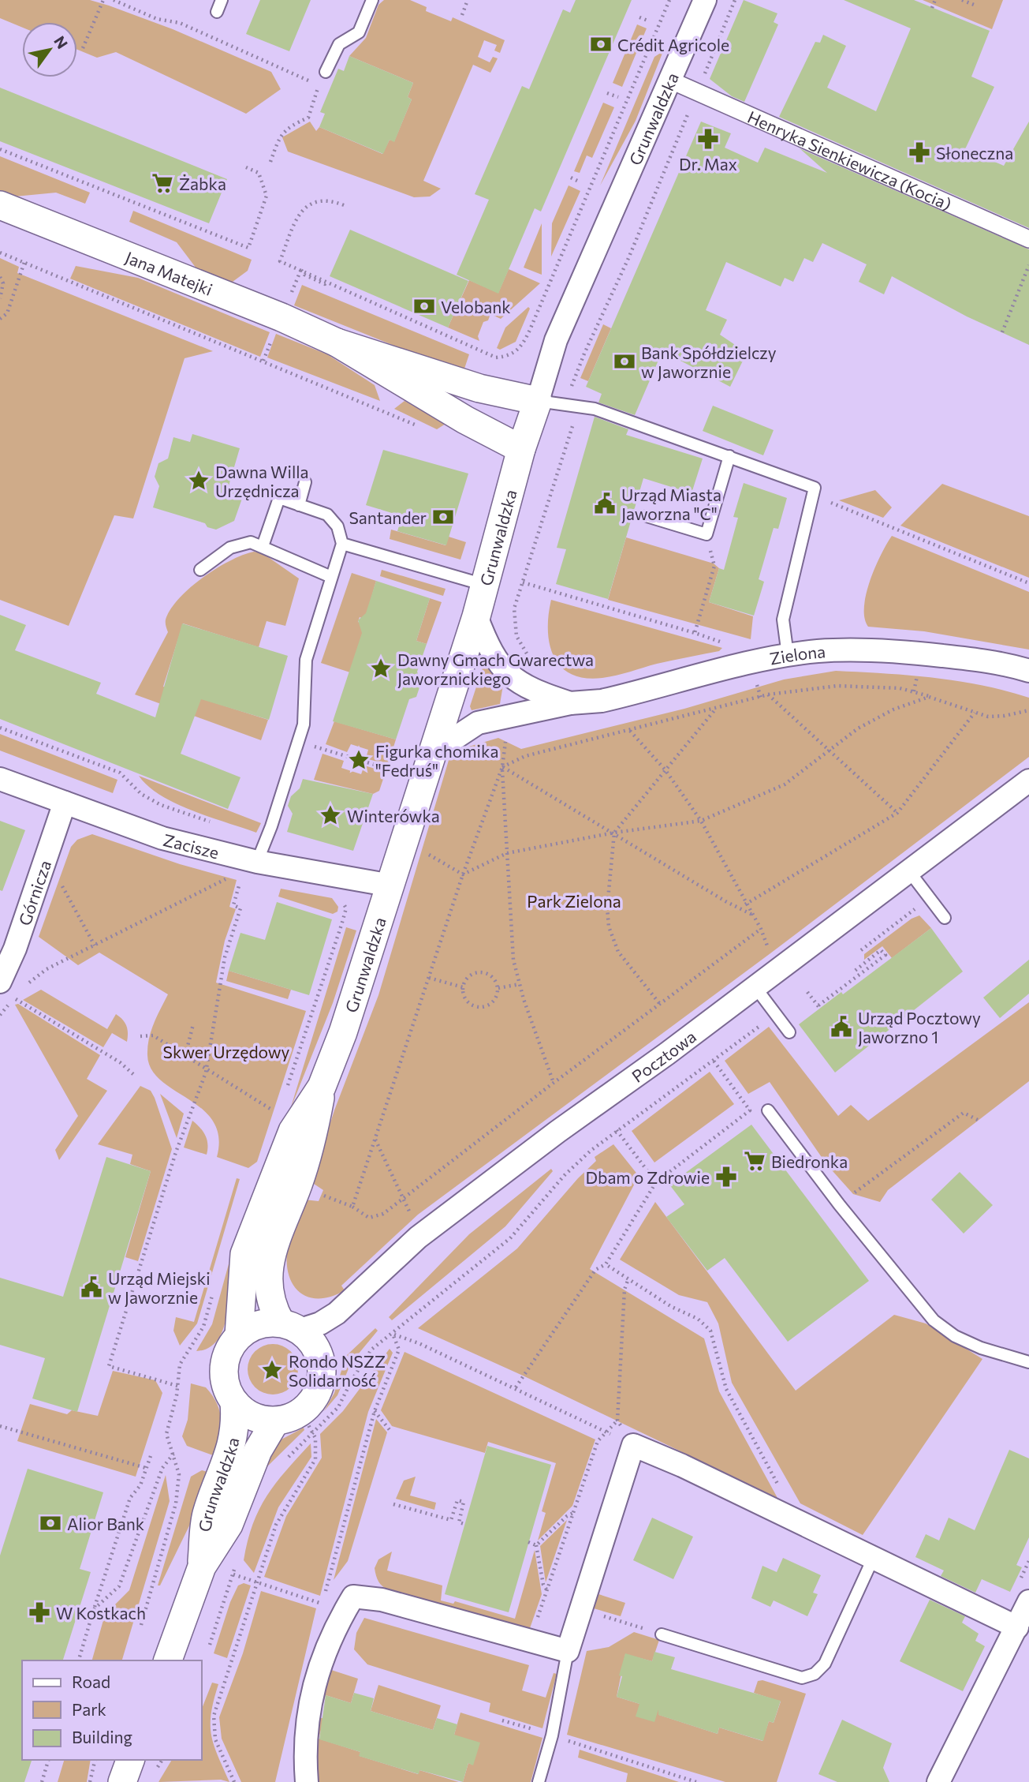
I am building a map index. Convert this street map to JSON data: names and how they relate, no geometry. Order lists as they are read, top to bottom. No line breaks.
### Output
{"streets":{"street":["Grunwaldzka","Henryka Sienkiewicza (Kocia)","Jana Matejki","Zielona","Zacisze","Górnicza","Pocztowa"]},"crossings":[["Grunwaldzka","Henryka Sienkiewicza (Kocia)"],["Grunwaldzka","Jana Matejki"],["Grunwaldzka","Zielona"],["Grunwaldzka","Zacisze"],["Grunwaldzka","Pocztowa"],["Zacisze","Górnicza"]],"parks":["Park Zielona","Skwer Urzędowy"],"places":{"bank":["Crédit Agricole","Velobank","Bank Spółdzielczy w Jaworznie","Santander","Alior Bank"],"pharmacy":["Dr. Max","Słoneczna","Dbam o Zdrowie","W Kostkach"],"supermarket":["Żabka","Biedronka"],"place":["Dawna Willa Urzędnicza","Dawny Gmach Gwarectwa Jaworznickiego","Figurka chomika \"Fedruś\"","Winterówka","Rondo NSZZ Solidarność"],"public building":["Urząd Miasta Jaworzna \"C\"","Urząd Pocztowy Jaworzno 1","Urząd Miejski w Jaworznie"]},"legend":["Road","Park","Building"],"north":"top right"}
